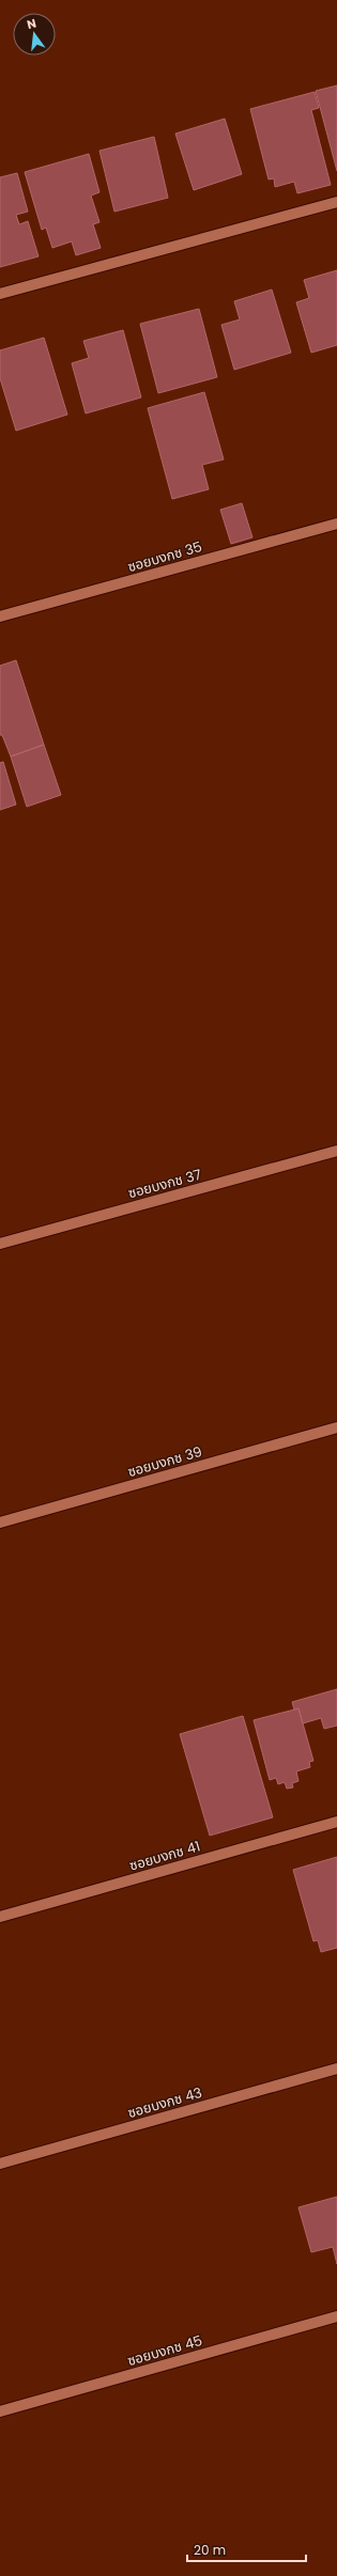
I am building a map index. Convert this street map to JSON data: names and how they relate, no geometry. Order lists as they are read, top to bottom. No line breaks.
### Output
{"streets":{"street":["ซอยบงกช 35","ซอยบงกช 37","ซอยบงกช 39","ซอยบงกช 41","ซอยบงกช 43","ซอยบงกช 45"]},"scale_bar":"20 m","north":"top"}
